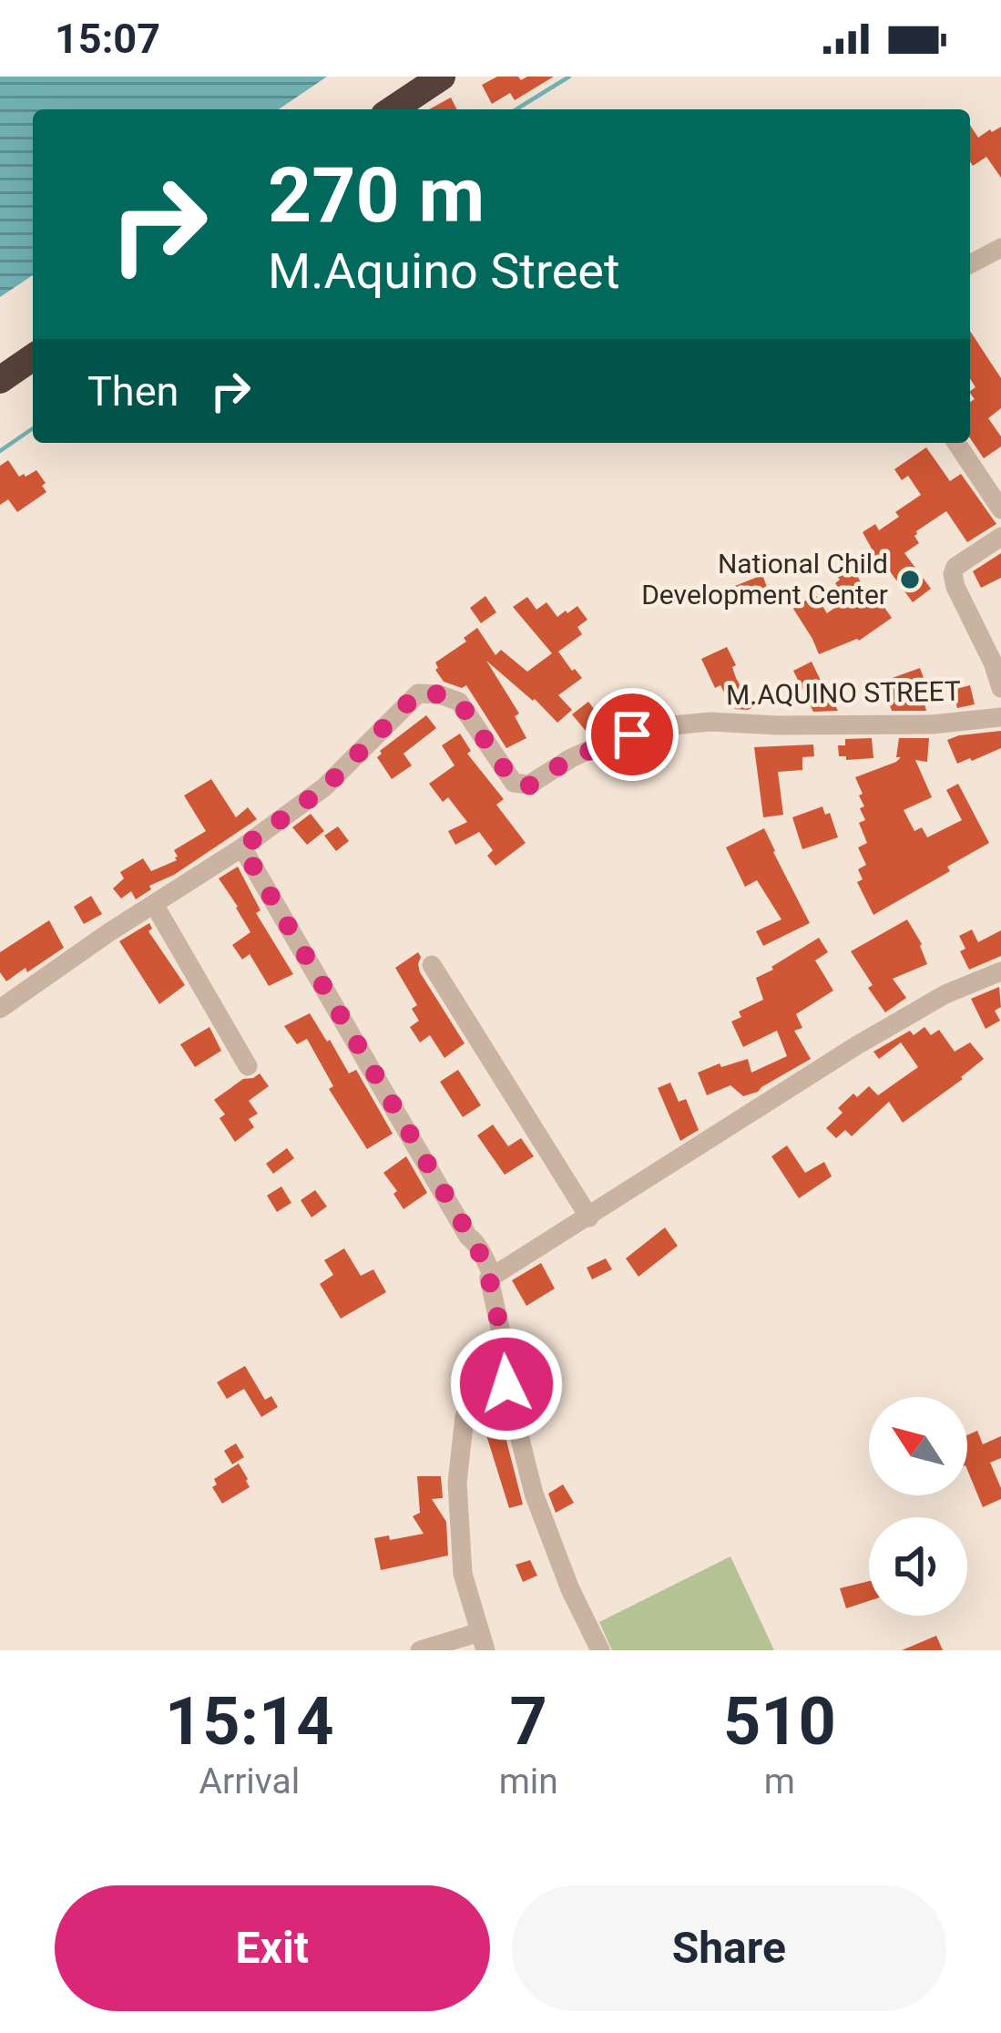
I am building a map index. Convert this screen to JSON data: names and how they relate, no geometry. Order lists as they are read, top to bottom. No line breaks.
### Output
{"streets":{"street":["M.AQUINO STREET"]},"places":["National Child Development Center"],"north":"top left","page":{"status":"15:07","turn":["270 m","M.Aquino Street"],"then":"Then","eta":["15:14","Arrival","7","min","510","m"],"buttons":["Exit","Share"]}}
